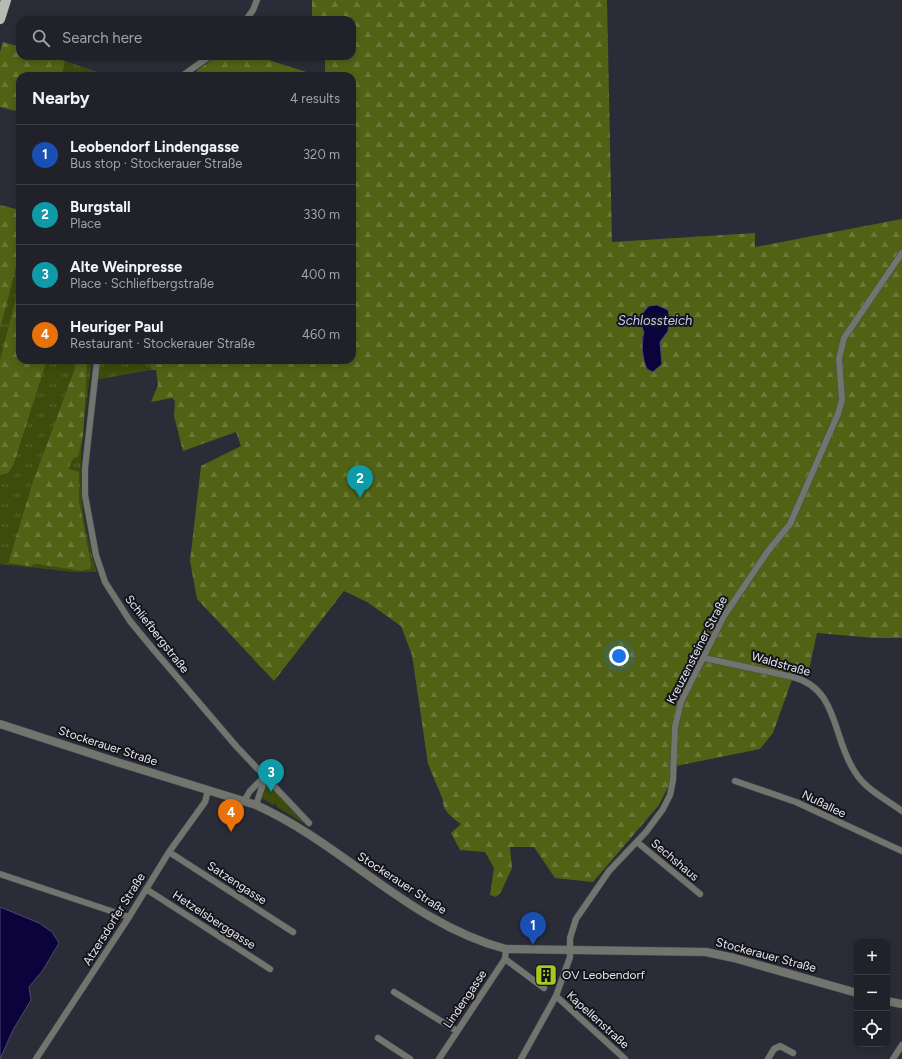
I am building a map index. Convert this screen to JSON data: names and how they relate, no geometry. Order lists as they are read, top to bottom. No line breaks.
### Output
{"streets":{"street":["Schliefbergstraße","Kreuzensteiner Straße","Waldstraße","Stockerauer Straße","Nußallee","Sechshaus","Satzengasse","Atzersdorfer Straße","Hetzelsberggasse","Lindengasse","Kapellenstraße"]},"crossings":[["Kreuzensteiner Straße","Waldstraße"],["Kreuzensteiner Straße","Stockerauer Straße"],["Kreuzensteiner Straße","Sechshaus"],["Kreuzensteiner Straße","Kapellenstraße"],["Stockerauer Straße","Atzersdorfer Straße"],["Stockerauer Straße","Lindengasse"],["Satzengasse","Atzersdorfer Straße"],["Atzersdorfer Straße","Hetzelsberggasse"]],"water":["Schlossteich"],"places":{"building":["OV Leobendorf"]},"page":{"search":"Search here","heading":["Nearby","4 results"],"list":[{"mark":"1","name":"Leobendorf Lindengasse","note":"Bus stop · Stockerauer Straße","value":"320 m"},{"mark":"2","name":"Burgstall","note":"Place","value":"330 m"},{"mark":"3","name":"Alte Weinpresse","note":"Place · Schliefbergstraße","value":"400 m"},{"mark":"4","name":"Heuriger Paul","note":"Restaurant · Stockerauer Straße","value":"460 m"}],"pins":["2","3","4","1"],"map_buttons":["+","−"]}}
